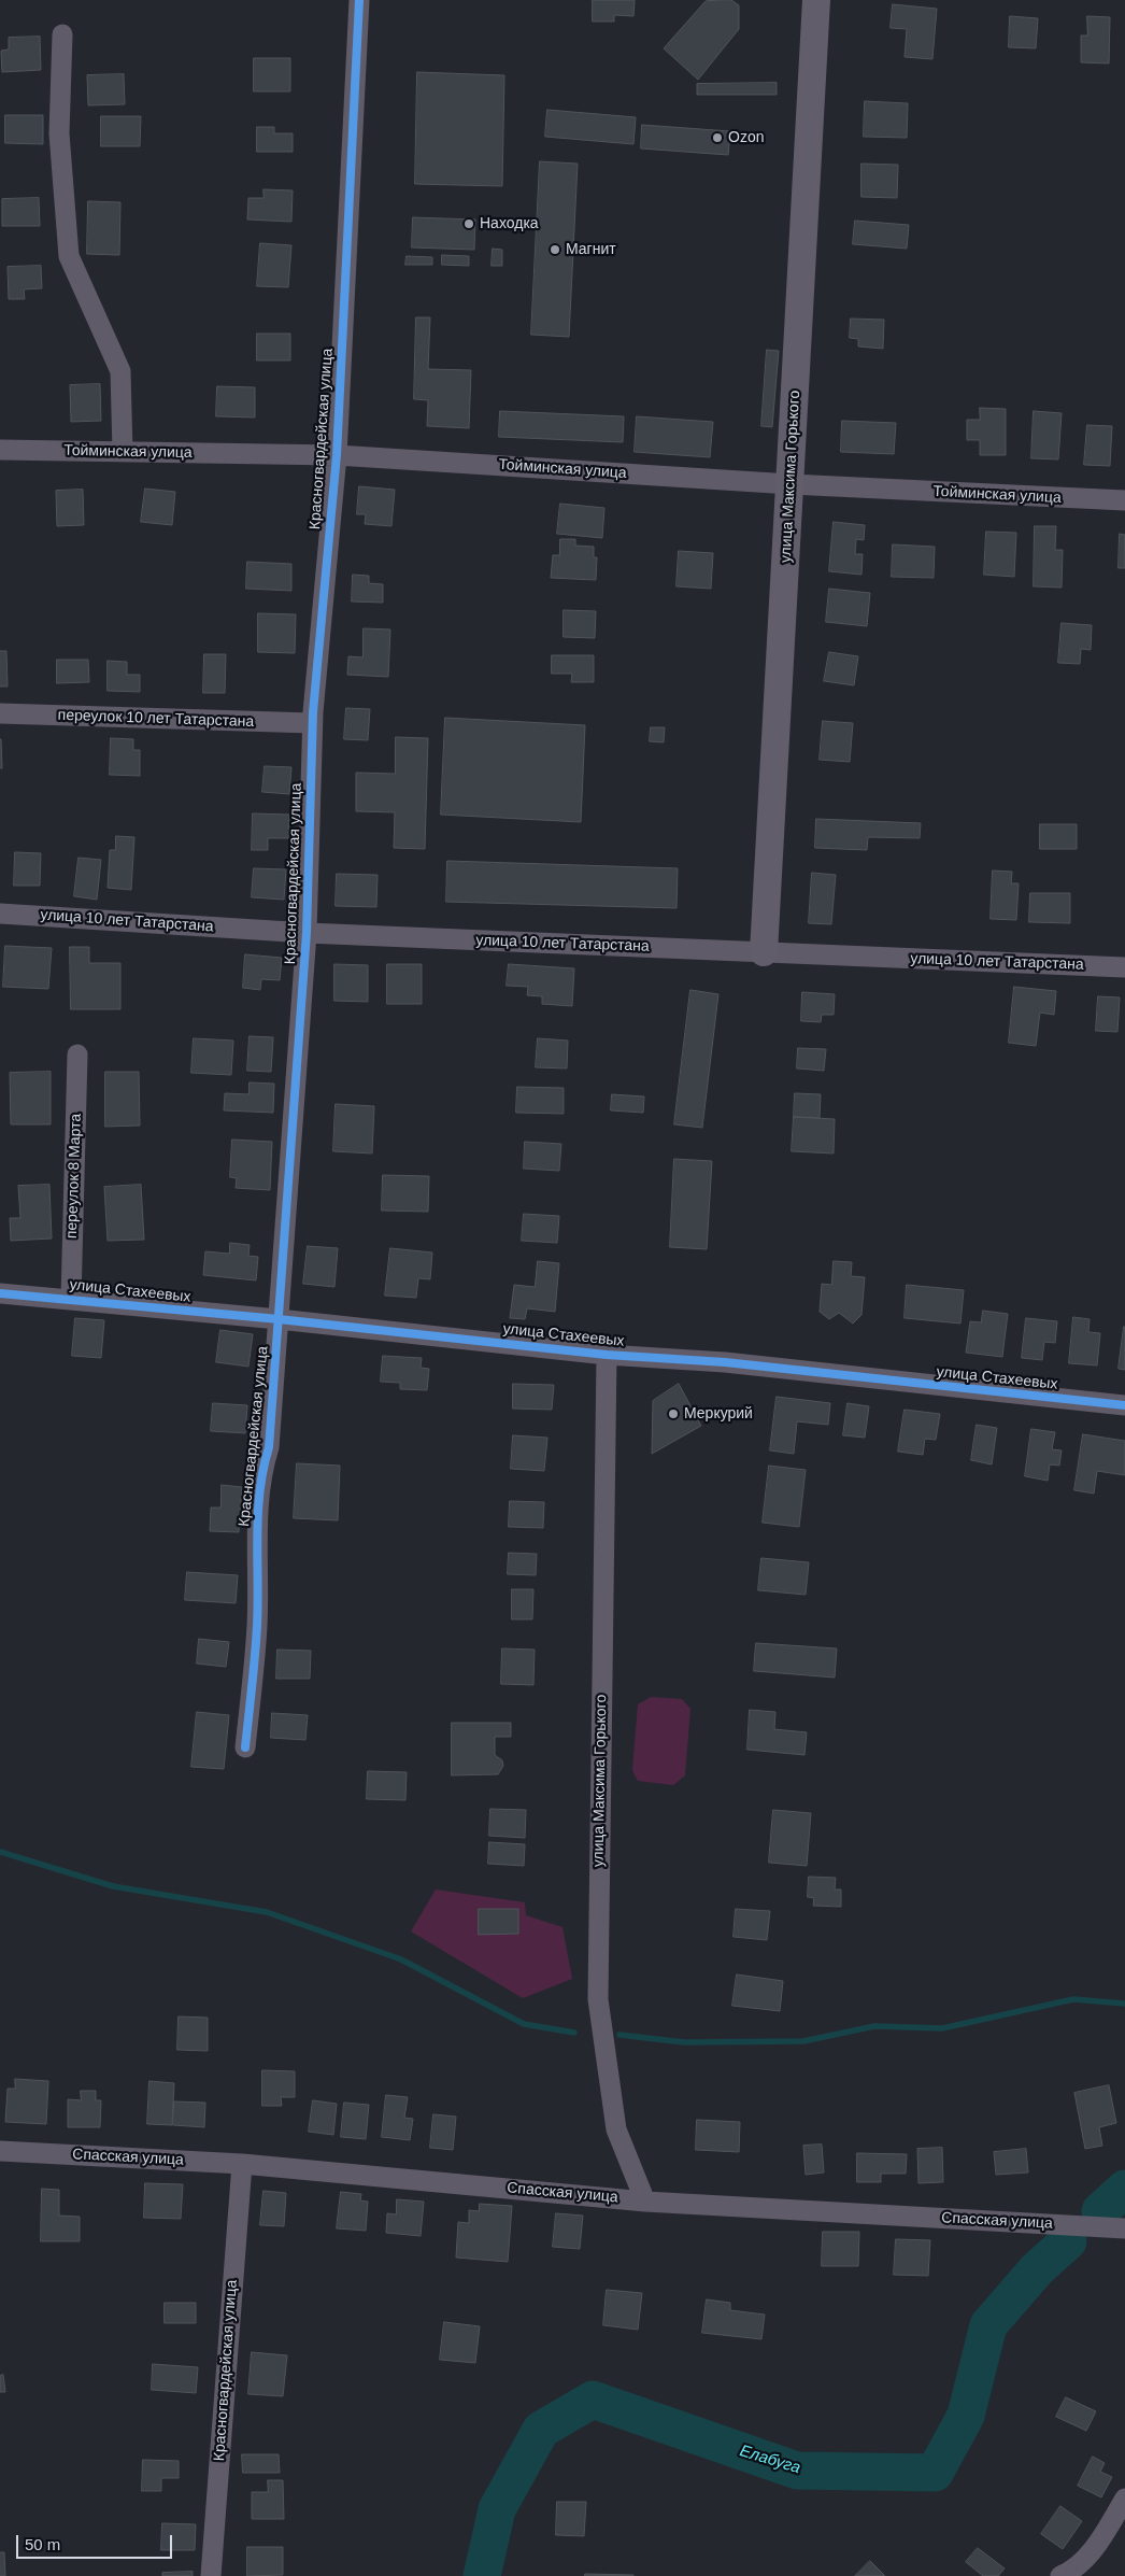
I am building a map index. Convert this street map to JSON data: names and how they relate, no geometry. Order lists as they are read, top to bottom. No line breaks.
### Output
{"streets":{"street":["Красногвардейская улица","Тойминская улица","улица Максима Горького","переулок 10 лет Татарстана","улица 10 лет Татарстана","переулок 8 Марта","улица Стахеевых","Спасская улица"]},"crossings":[["Красногвардейская улица","Тойминская улица"],["Красногвардейская улица","переулок 10 лет Татарстана"],["Красногвардейская улица","улица 10 лет Татарстана"],["Красногвардейская улица","улица Стахеевых"],["Красногвардейская улица","Спасская улица"],["Тойминская улица","улица Максима Горького"],["улица Максима Горького","улица 10 лет Татарстана"],["улица Максима Горького","улица Стахеевых"],["улица Максима Горького","Спасская улица"],["переулок 8 Марта","улица Стахеевых"]],"water":["Елабуга"],"places":["Ozon","Находка","Магнит","Меркурий"],"scale_bar":"50 m"}
